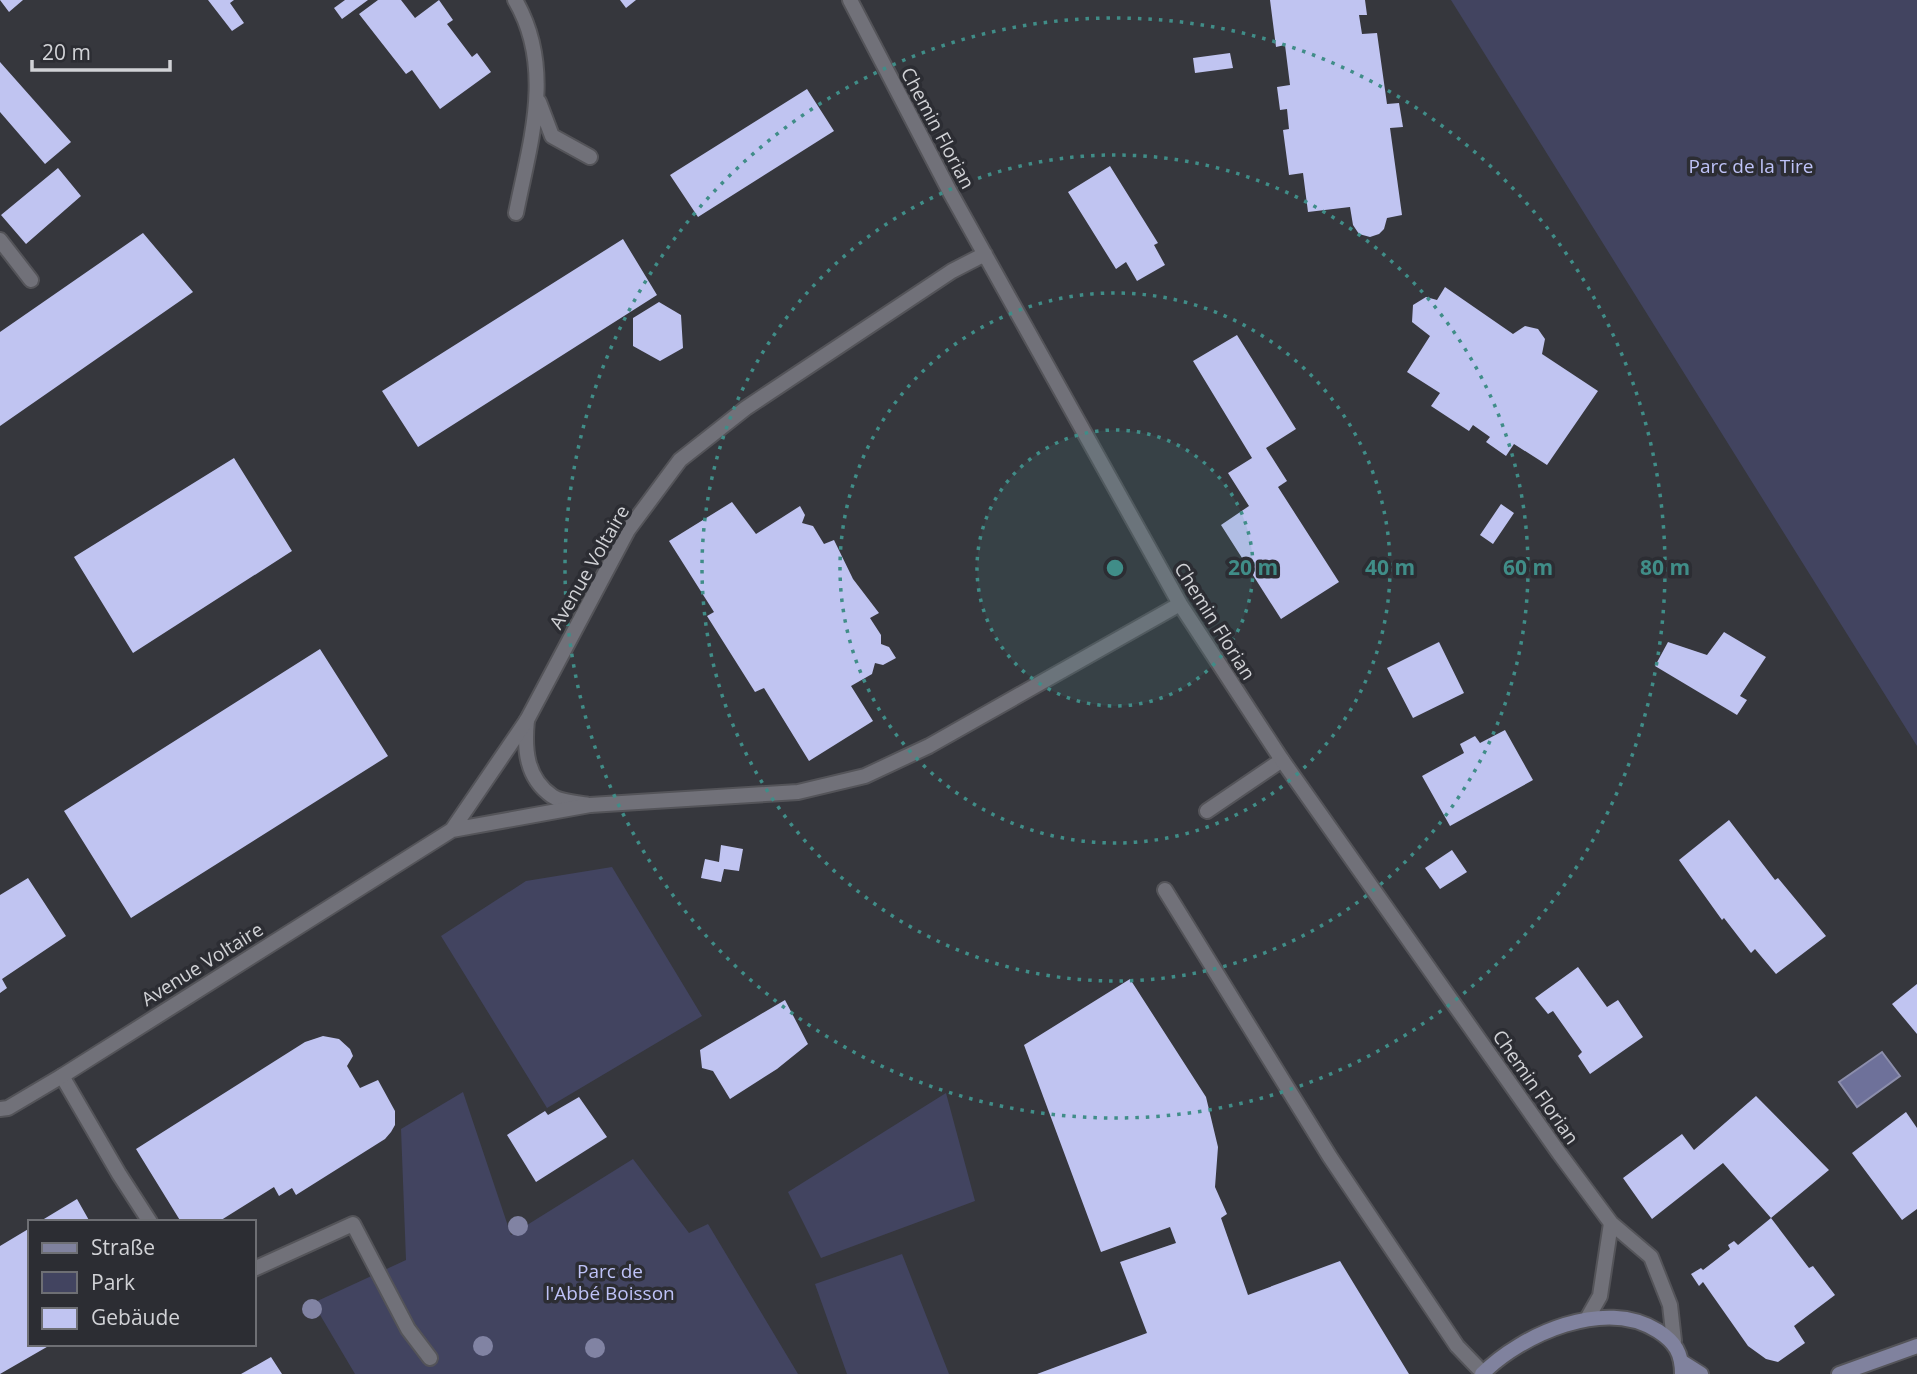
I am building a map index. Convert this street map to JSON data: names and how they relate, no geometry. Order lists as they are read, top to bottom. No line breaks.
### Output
{"streets":{"street":["Chemin Florian","Avenue Voltaire"]},"crossings":[["Chemin Florian","Avenue Voltaire"]],"parks":["Parc de la Tire","Parc de l'Abbé Boisson"],"legend":["Straße","Park","Gebäude"],"scale_bar":"20 m","rings":["20 m","40 m","60 m","80 m"]}
